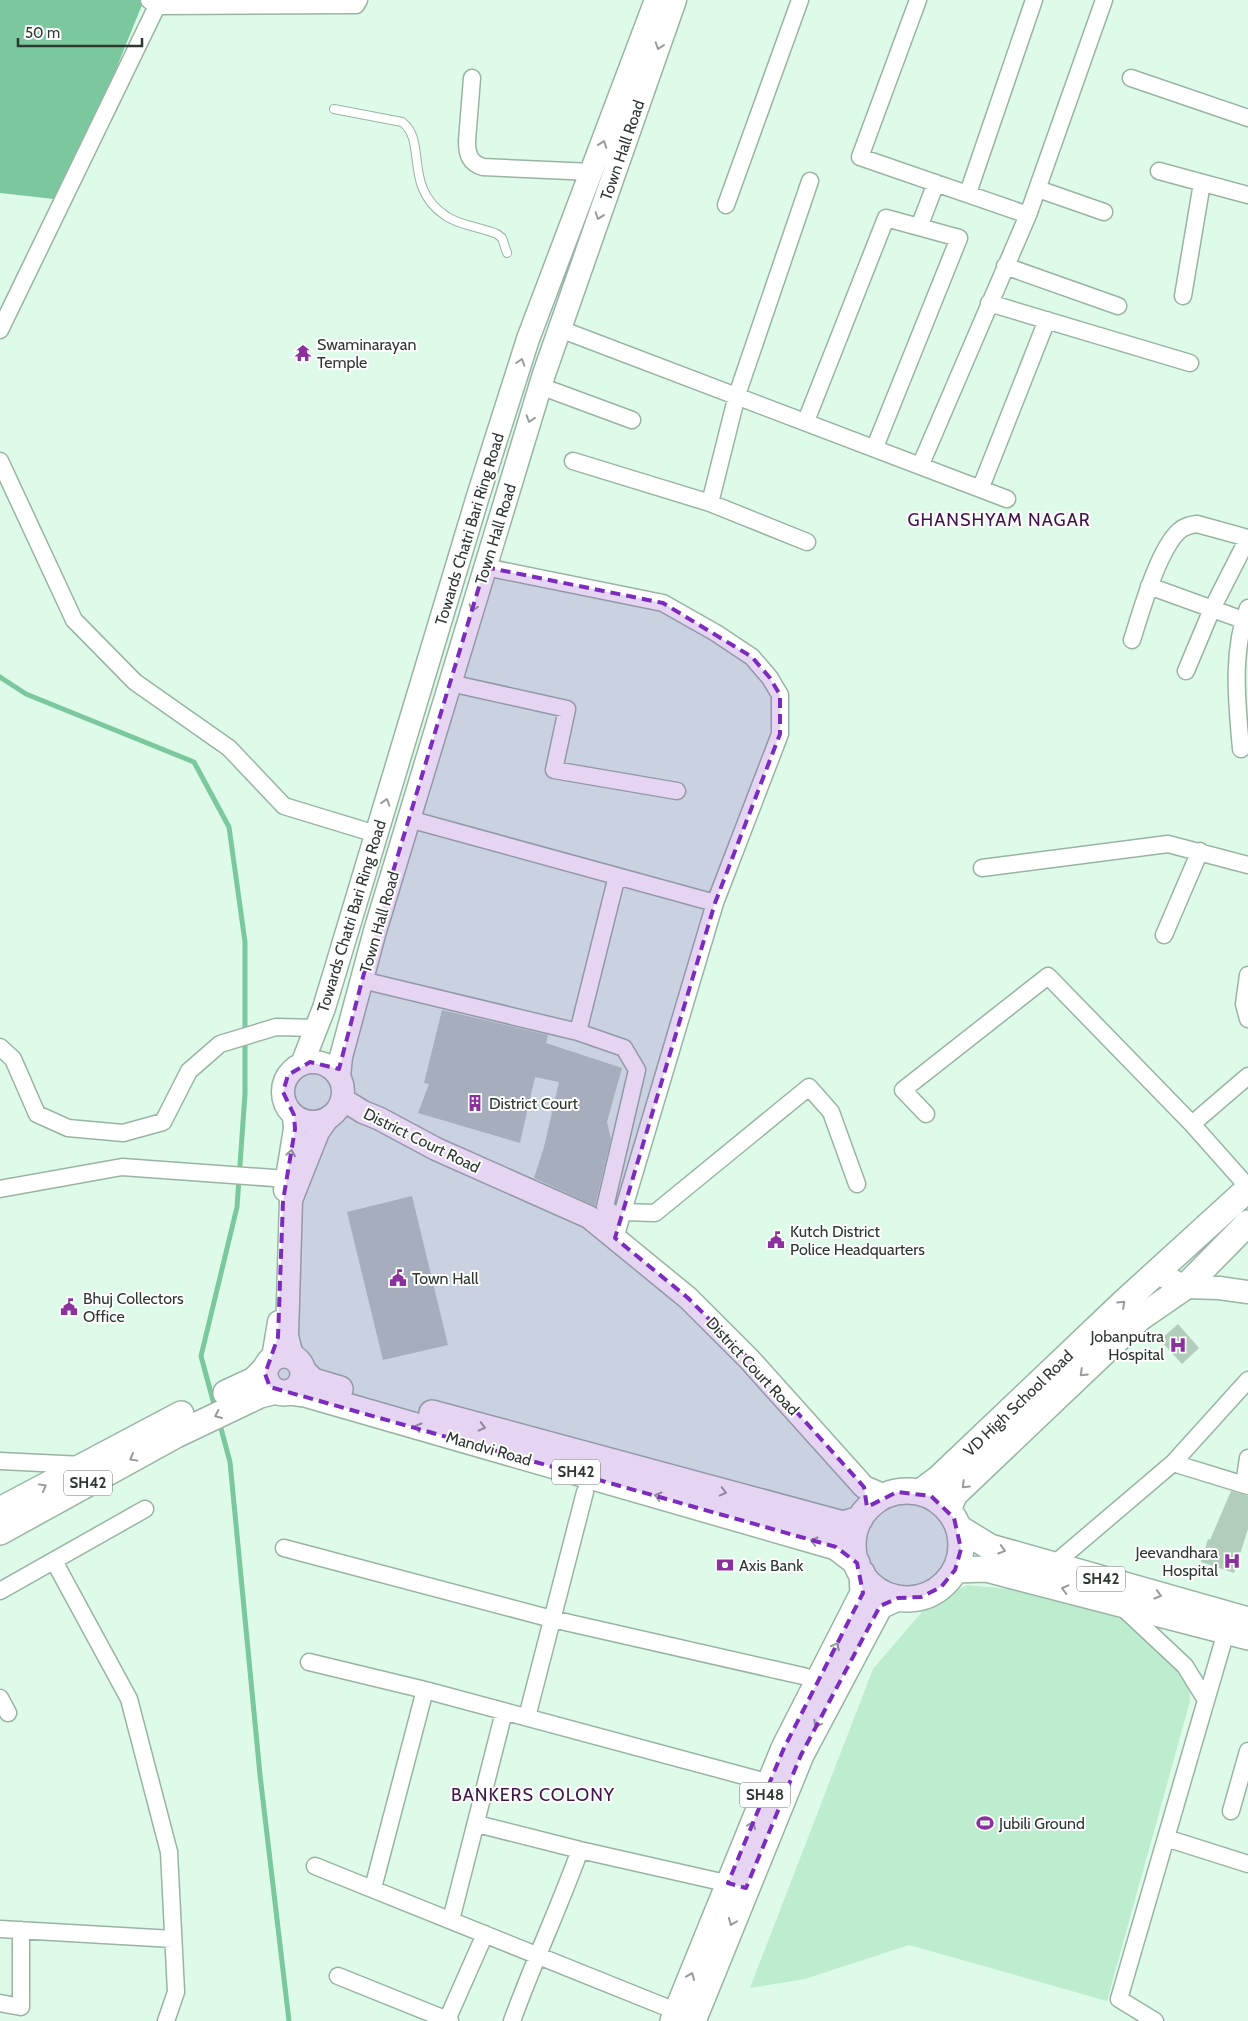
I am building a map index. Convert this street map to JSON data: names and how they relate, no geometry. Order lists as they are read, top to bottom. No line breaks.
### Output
{"streets":{"main road":["VD High School Road","Mandvi Road","SH42","SH48"],"street":["Town Hall Road","Towards Chatri Bari Ring Road","District Court Road"]},"crossings":[["Town Hall Road","Towards Chatri Bari Ring Road"],["Town Hall Road","District Court Road"],["Towards Chatri Bari Ring Road","District Court Road"],["District Court Road","VD High School Road"],["District Court Road","Mandvi Road"],["District Court Road","SH42"],["District Court Road","SH48"],["VD High School Road","Mandvi Road"],["VD High School Road","SH42"],["VD High School Road","SH48"],["Mandvi Road","SH42"],["Mandvi Road","SH48"],["SH42","SH48"]],"one_way":["Towards Chatri Bari Ring Road"],"districts":["GHANSHYAM NAGAR","BANKERS COLONY"],"places":{"temple":["Swaminarayan Temple"],"building":["District Court"],"public building":["Kutch District Police Headquarters","Town Hall","Bhuj Collectors Office"],"hospital":["Jobanputra Hospital","Jeevandhara Hospital"],"bank":["Axis Bank"],"sports":["Jubili Ground"]},"scale_bar":"50 m"}
